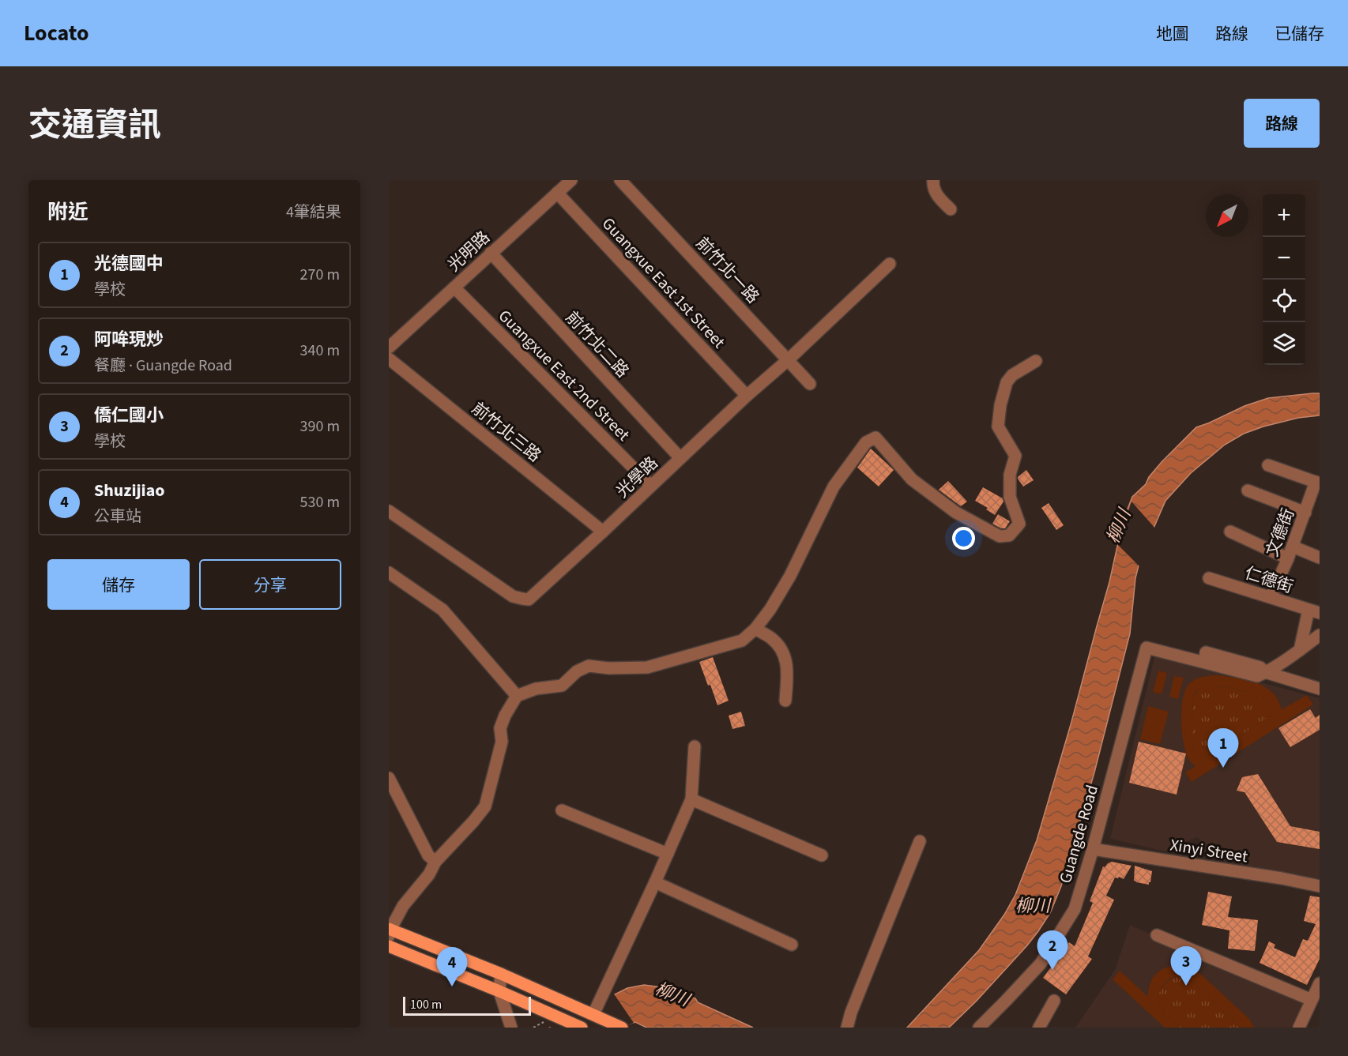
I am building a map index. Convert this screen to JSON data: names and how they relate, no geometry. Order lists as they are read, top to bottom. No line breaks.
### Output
{"streets":{"street":["光明路","前竹北一路","Guangxue East 1st Street","前竹北二路","Guangxue East 2nd Street","前竹北三路","光學路","文德街","仁德街","Guangde Road","Xinyi Street"]},"crossings":[["光明路","Guangxue East 1st Street"],["光明路","前竹北二路"],["光明路","Guangxue East 2nd Street"],["前竹北一路","光學路"],["Guangxue East 1st Street","光學路"],["前竹北二路","光學路"],["Guangxue East 2nd Street","光學路"],["前竹北三路","光學路"],["文德街","仁德街"],["Guangde Road","Xinyi Street"]],"water":["柳川"],"scale_bar":"100 m","north":"bottom left","page":{"header":"Locato","nav":["地圖","路線","已儲存"],"title":"交通資訊","buttons":["路線",["儲存","分享"]],"heading":["附近","4筆結果"],"map_buttons":["+","−"],"list":[{"mark":"1","name":"光德國中","note":"學校","value":"270 m"},{"mark":"2","name":"阿哞現炒","note":"餐廳 · Guangde Road","value":"340 m"},{"mark":"3","name":"僑仁國小","note":"學校","value":"390 m"},{"mark":"4","name":"Shuzijiao","note":"公車站","value":"530 m"}],"pins":["1","2","3","4"],"scale":"100 m"}}
